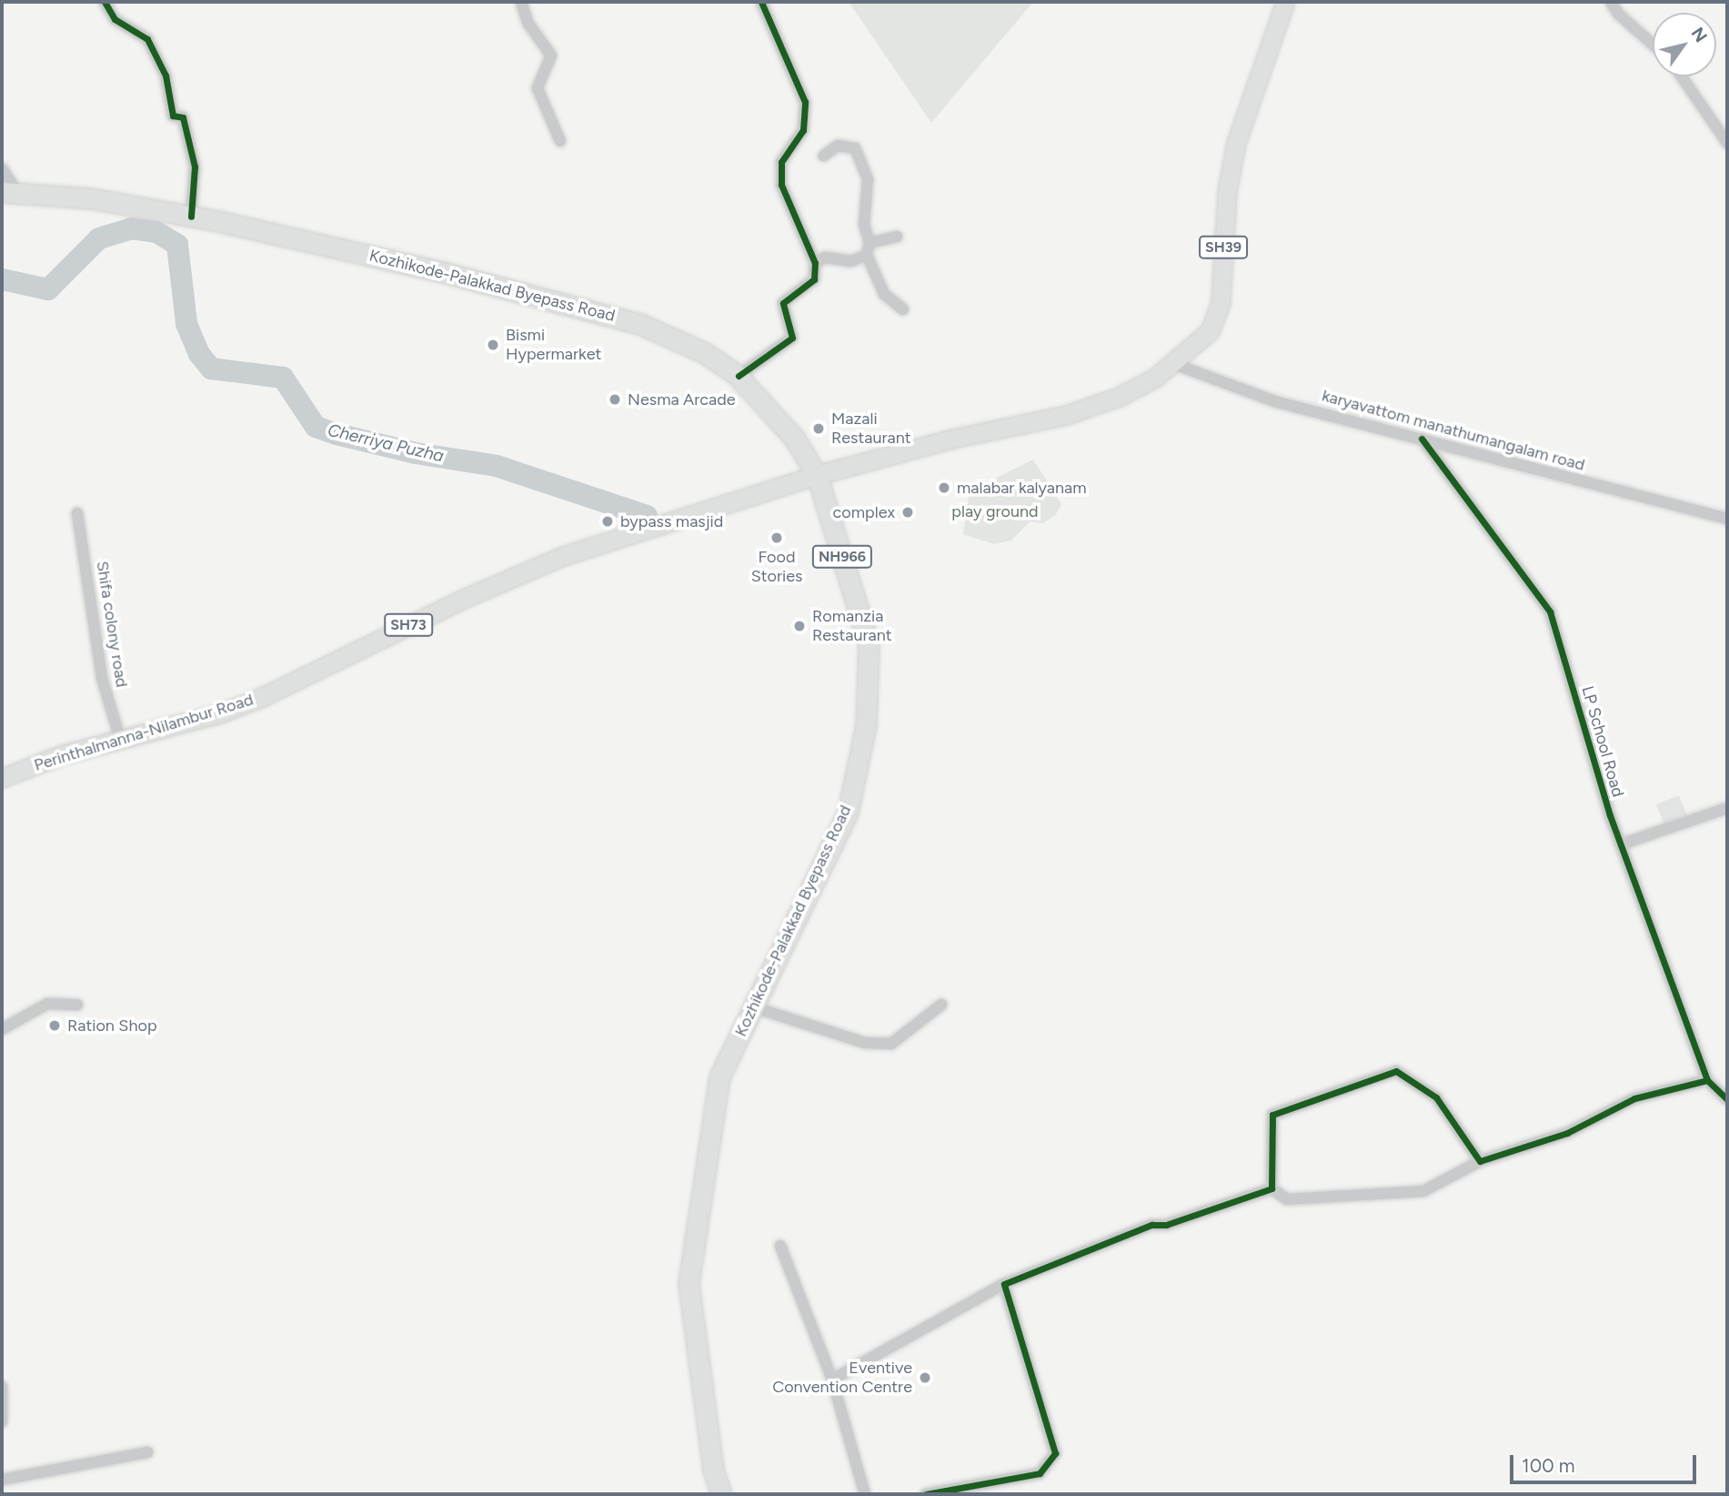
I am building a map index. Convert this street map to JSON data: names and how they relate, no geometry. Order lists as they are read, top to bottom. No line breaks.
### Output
{"streets":{"highway":["Kozhikode-Palakkad Byepass Road","NH966"],"main road":["SH39","SH73","Perinthalmanna-Nilambur Road"],"street":["karyavattom manathumangalam road","Shifa colony road","LP School Road"]},"crossings":[["SH39","Kozhikode-Palakkad Byepass Road"],["SH39","karyavattom manathumangalam road"],["SH39","Perinthalmanna-Nilambur Road"],["Kozhikode-Palakkad Byepass Road","Perinthalmanna-Nilambur Road"],["karyavattom manathumangalam road","LP School Road"],["Shifa colony road","Perinthalmanna-Nilambur Road"]],"water":["Cherriya Puzha"],"parks":["play ground"],"places":["Bismi Hypermarket","Nesma Arcade","Mazali Restaurant","malabar kalyanam","complex","bypass masjid","Food Stories","Romanzia Restaurant","Ration Shop","Eventive Convention Centre"],"scale_bar":"100 m","north":"top right"}
